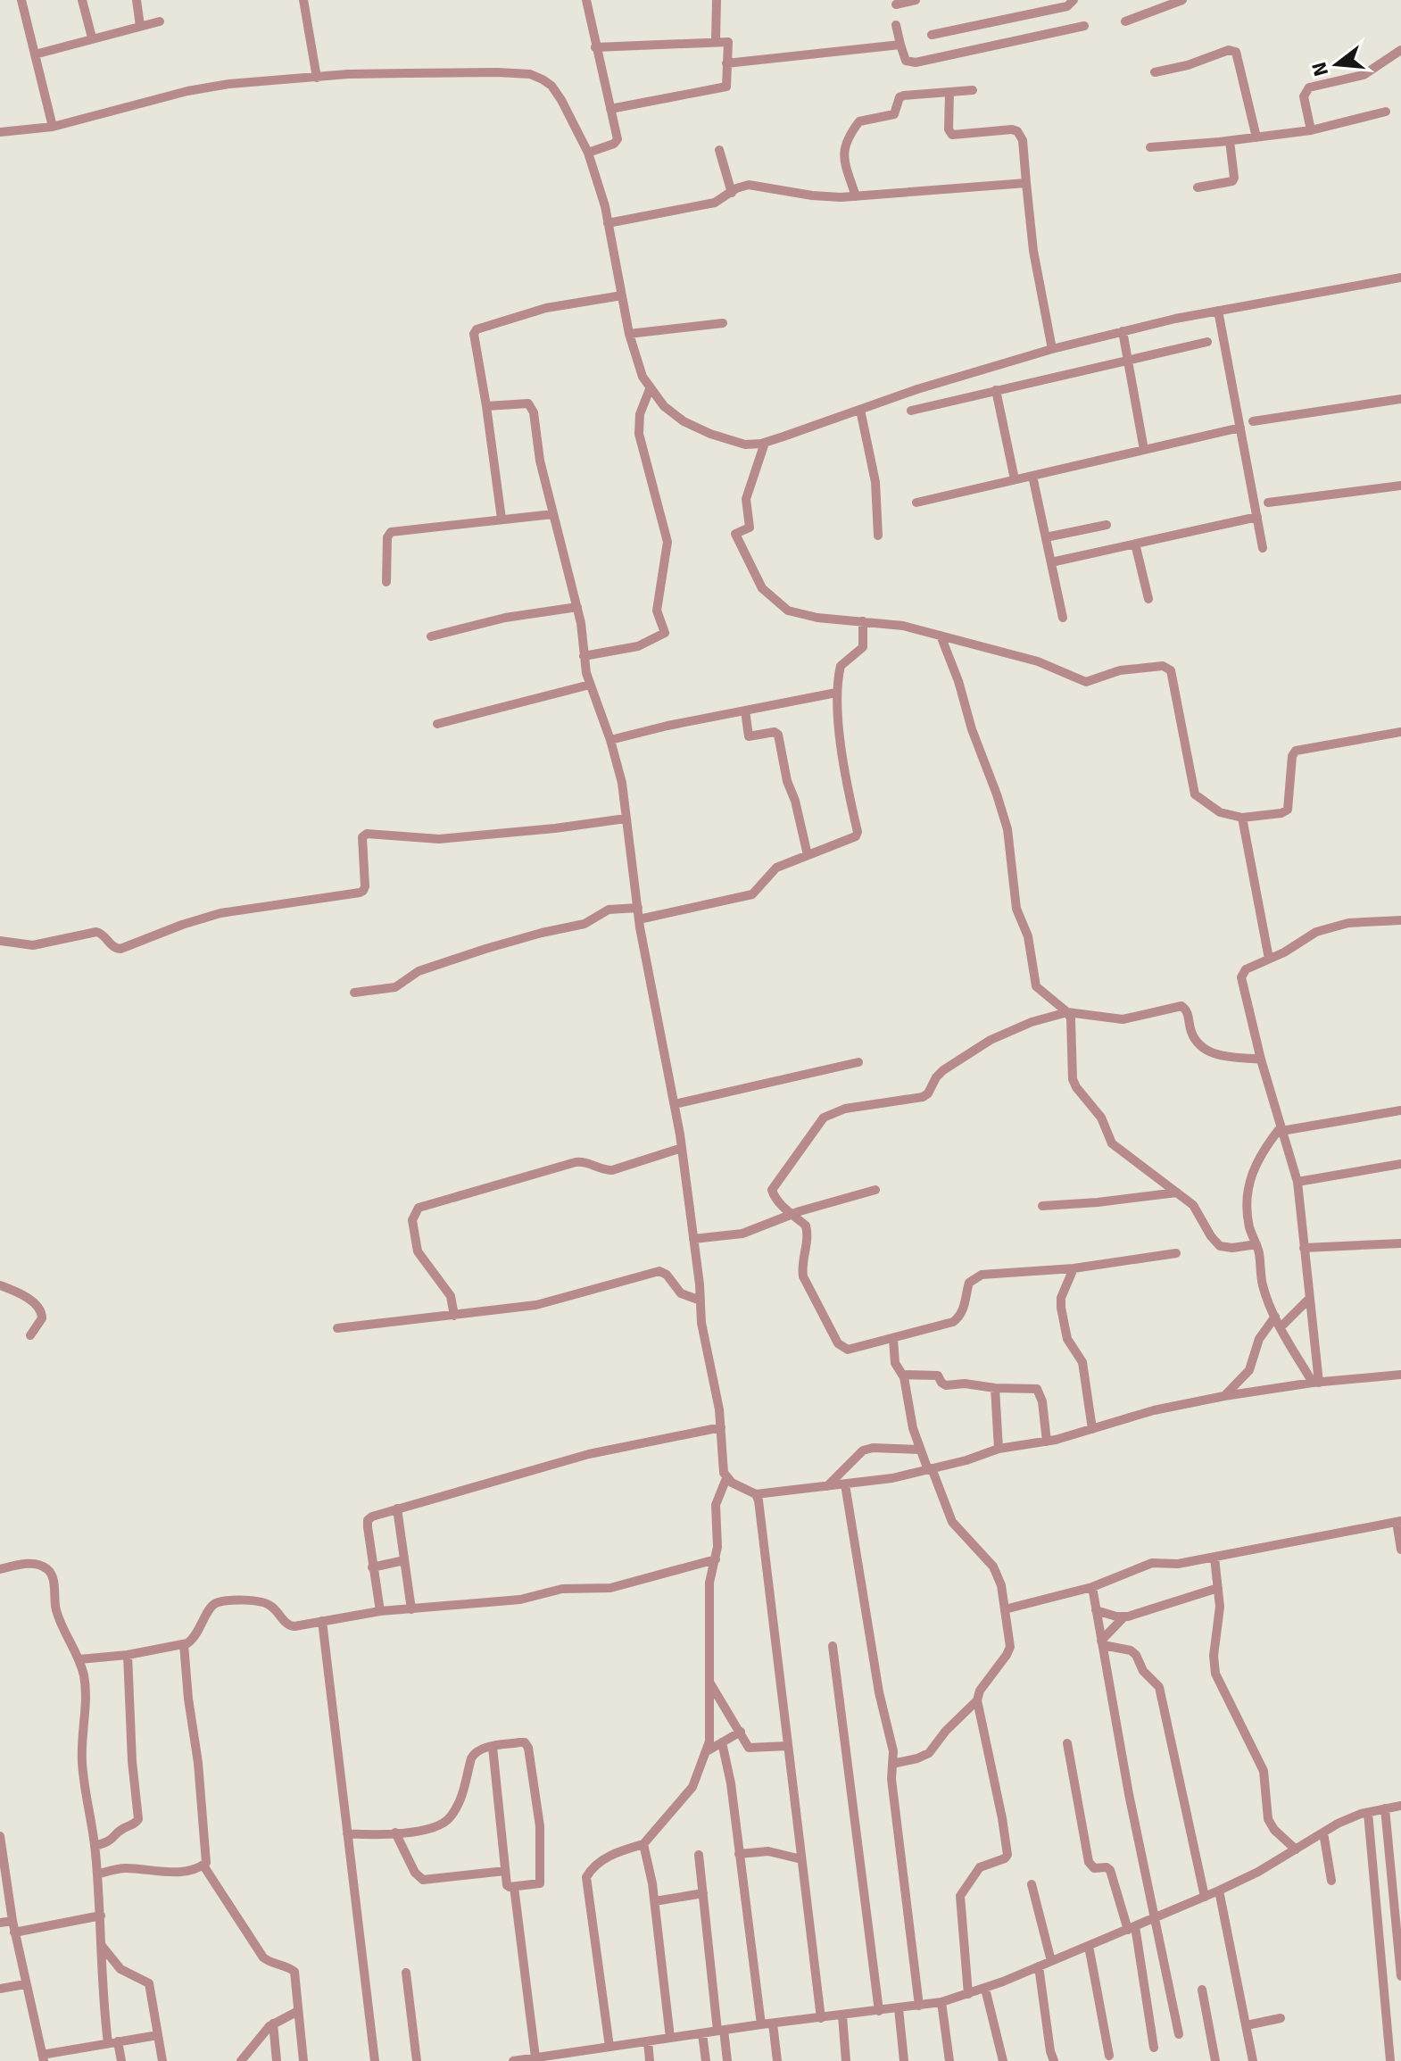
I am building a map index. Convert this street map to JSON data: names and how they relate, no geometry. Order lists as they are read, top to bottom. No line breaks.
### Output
{"north":"left"}
